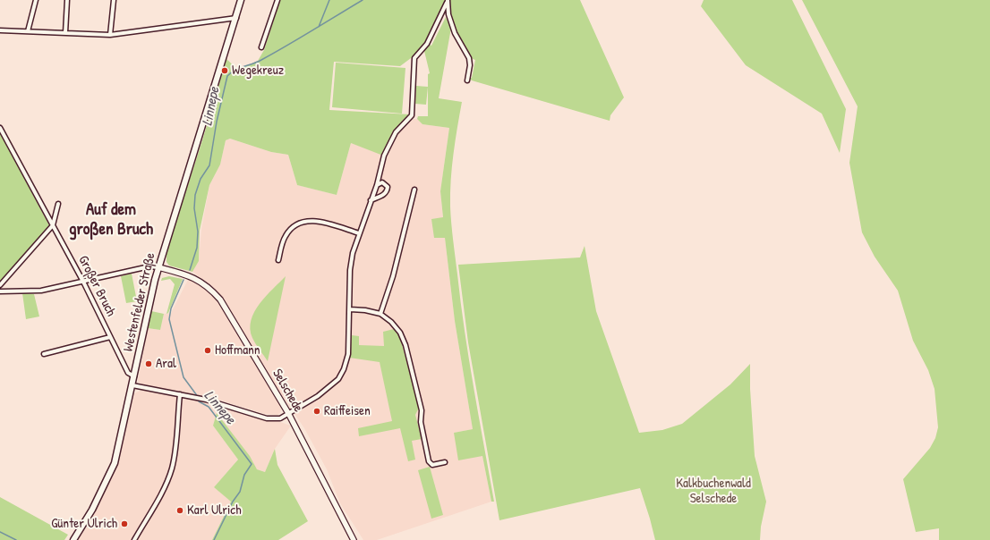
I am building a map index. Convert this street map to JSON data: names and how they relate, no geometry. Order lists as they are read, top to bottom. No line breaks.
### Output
{"streets":{"main road":["Westenfelder Straße"],"street":["Großer Bruch","Selschede"]},"crossings":[["Großer Bruch","Westenfelder Straße"],["Westenfelder Straße","Selschede"]],"districts":["Auf dem großen Bruch"],"water":["Linnepe"],"parks":["Kalkbuchenwald Selschede"],"places":["Wegekreuz","Hoffmann","Aral","Raiffeisen","Karl Ulrich","Günter Ulrich"]}
